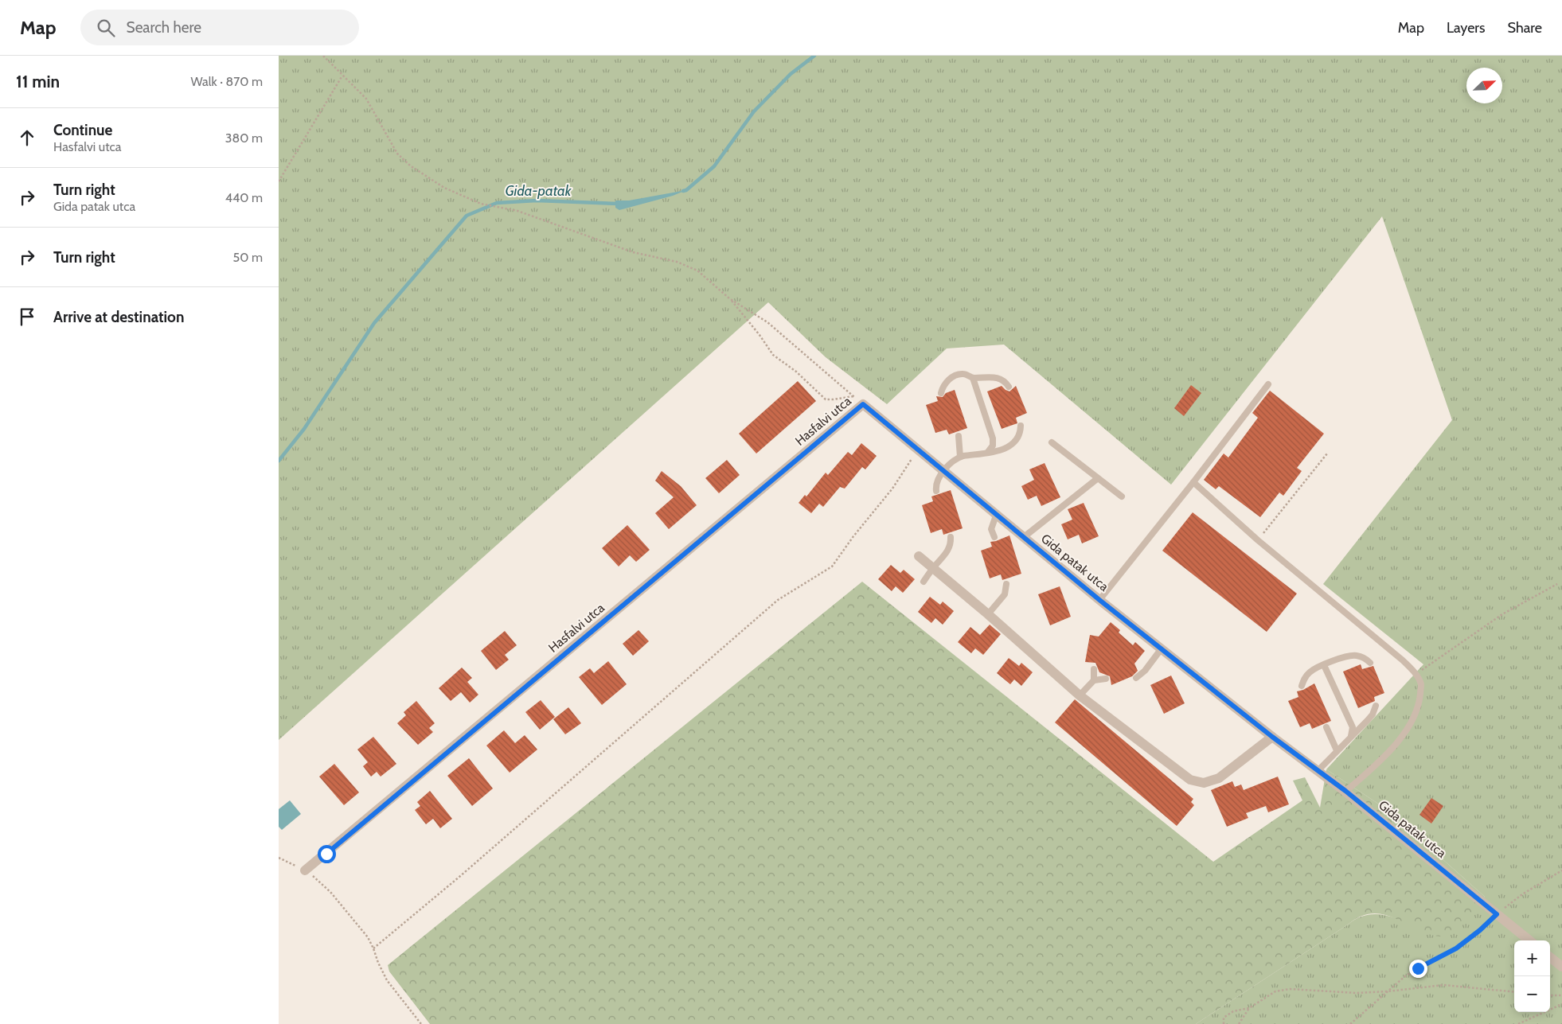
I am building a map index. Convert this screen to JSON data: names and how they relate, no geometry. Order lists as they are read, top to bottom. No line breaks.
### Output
{"streets":{"street":["Hasfalvi utca","Gida patak utca"]},"crossings":[["Hasfalvi utca","Gida patak utca"]],"water":["Gida-patak"],"north":"top right","page":{"header":"Map","search":"Search here","nav":["Map","Layers","Share"],"heading":["11 min","Walk · 870 m"],"list":[["Continue","Hasfalvi utca","380 m"],["Turn right","Gida patak utca","440 m"],["Turn right","50 m"],"Arrive at destination"],"map_buttons":["+","−"]}}
